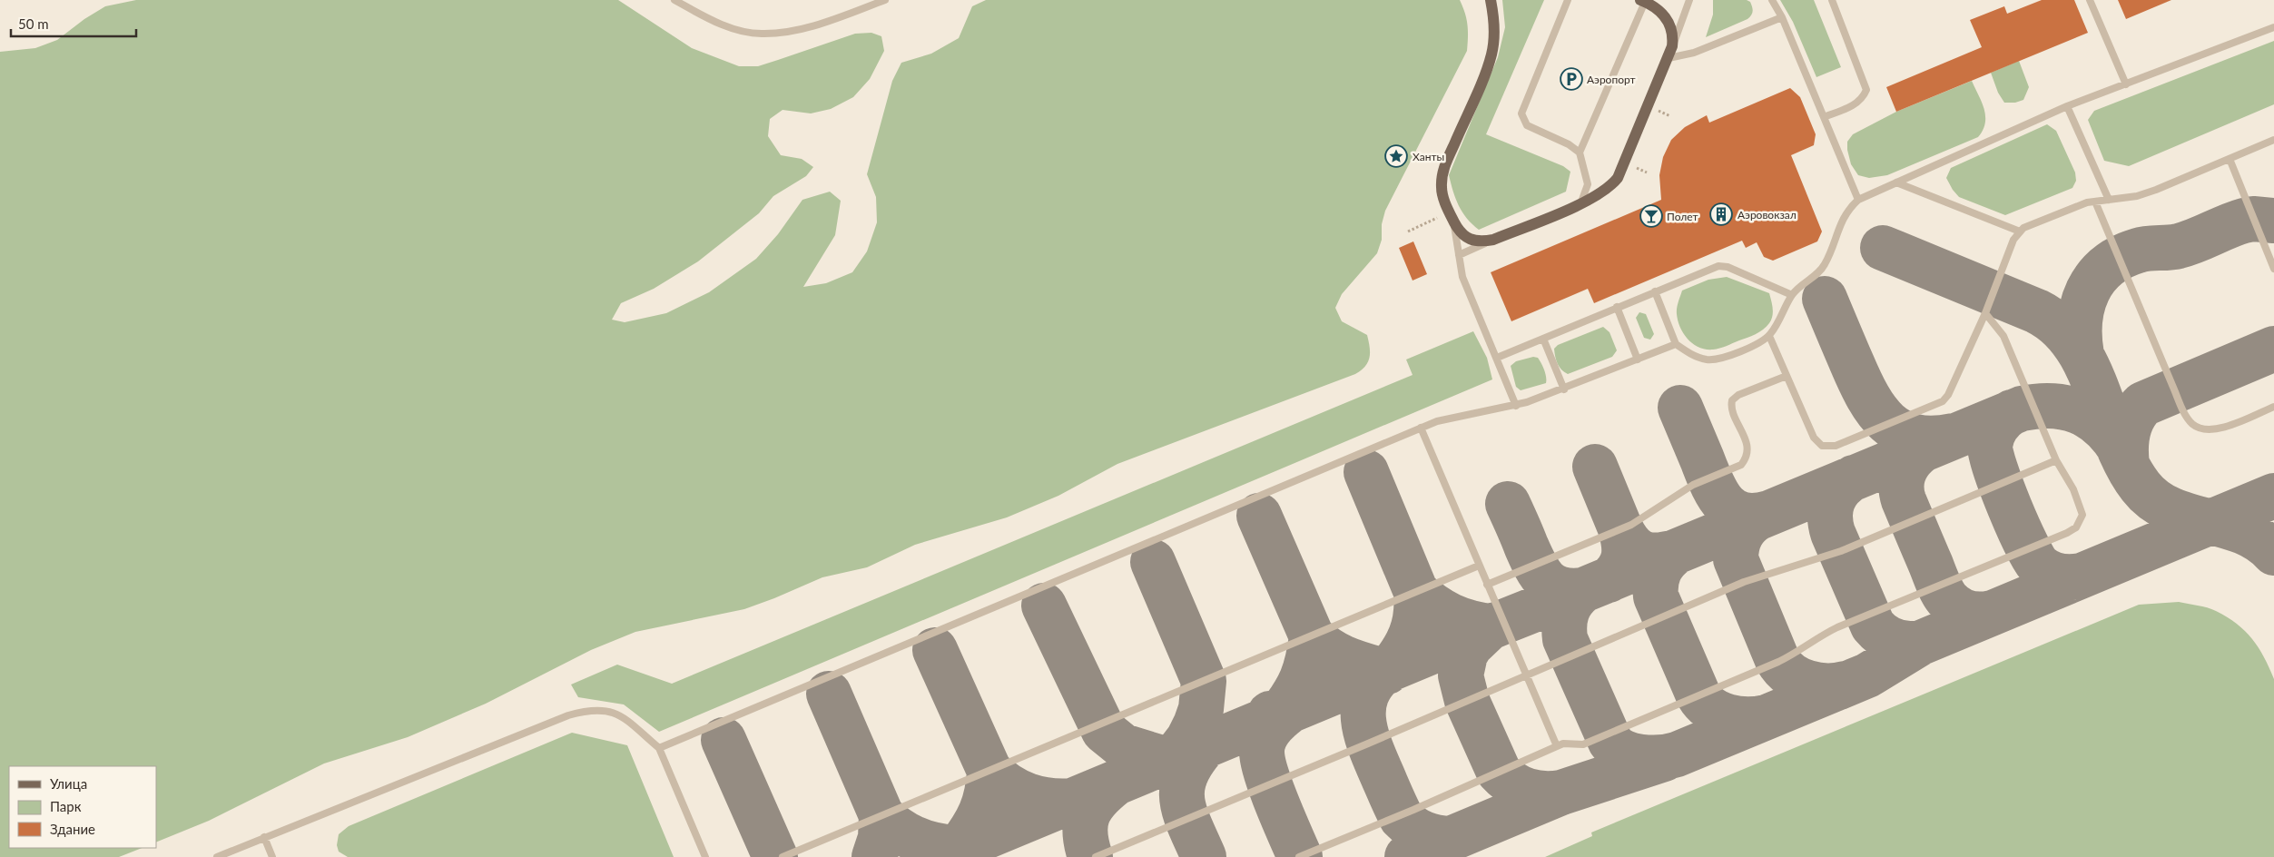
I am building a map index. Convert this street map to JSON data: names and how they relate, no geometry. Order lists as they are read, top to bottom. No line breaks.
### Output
{"places":{"parking":["Аэропорт"],"place":["Ханты"],"building":["Аэровокзал"],"bar":["Полет"]},"legend":["Улица","Парк","Здание"],"scale_bar":"50 m"}
